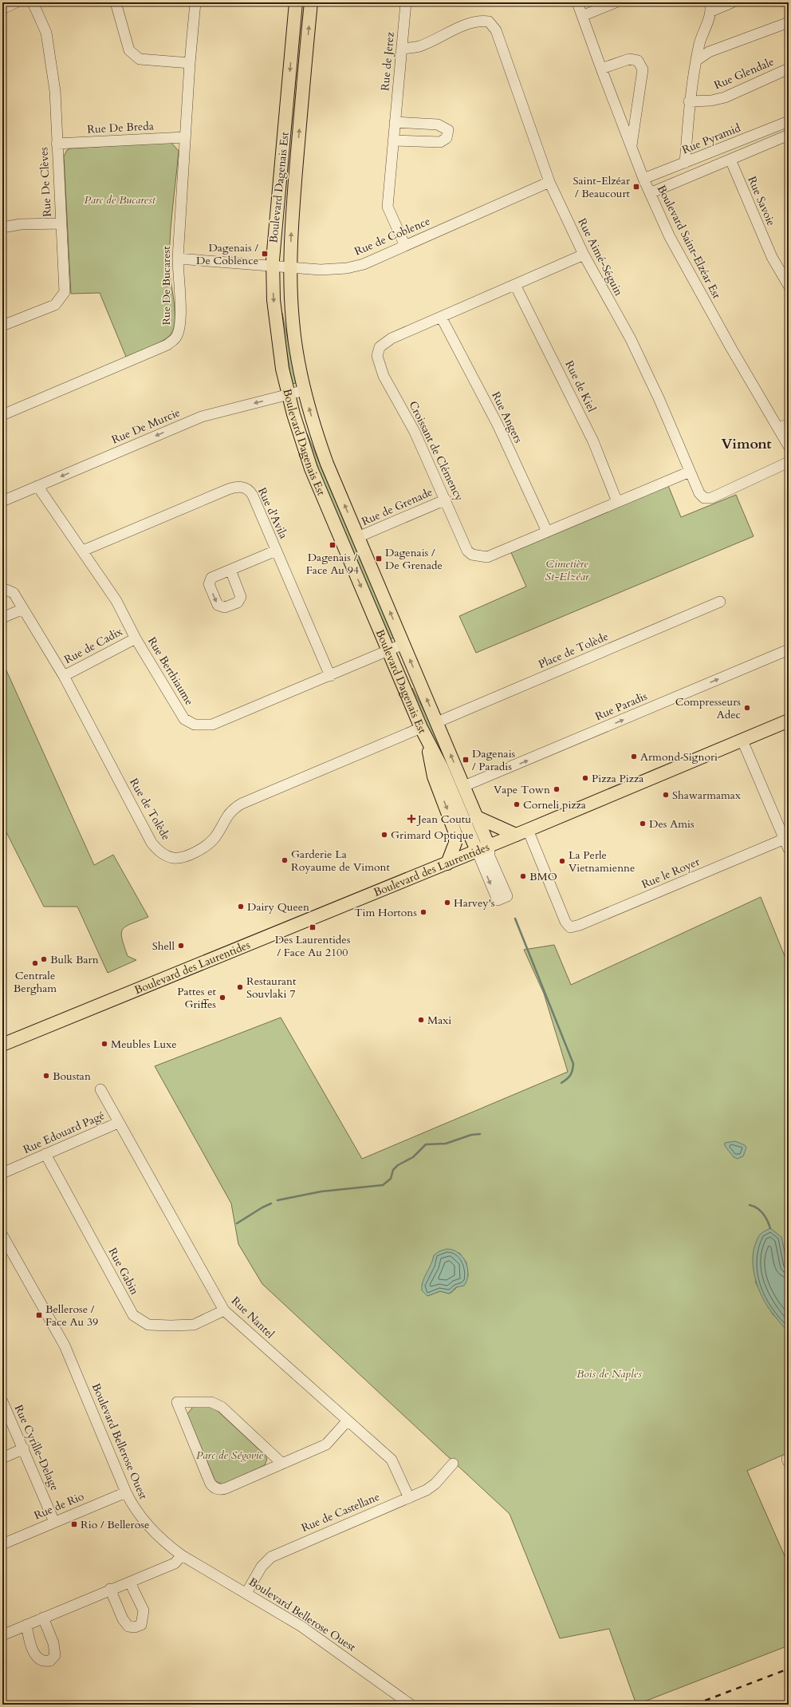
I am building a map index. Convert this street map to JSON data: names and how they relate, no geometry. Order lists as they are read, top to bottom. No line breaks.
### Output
{"streets":{"main road":["Boulevard Dagenais Est","Boulevard des Laurentides"],"street":["Rue de Jerez","Rue Glendale","Rue De Breda","Rue Pyramid","Rue De Clèves","Rue Savoie","Rue de Coblence","Boulevard Saint-Elzéar Est","Rue Aimé-Séguin","Rue De Bucarest","Rue de Kiel","Rue Angers","Rue De Murcie","Croissant de Clémency","Rue de Grenade","Rue d'Avila","Rue de Cadix","Place de Tolède","Rue Berthiaume","Rue Paradis","Rue de Tolède","Rue le Royer","Rue Edouard Pagé","Rue Gabin","Rue Nantel","Boulevard Bellerose Ouest","Rue Cyrille-Delage","Rue de Rio","Rue de Castellane"]},"crossings":[["Rue de Jerez","Rue de Coblence"],["Rue de Jerez","Rue Aimé-Séguin"],["Rue De Breda","Rue De Clèves"],["Rue De Breda","Rue De Bucarest"],["Rue Pyramid","Boulevard Saint-Elzéar Est"],["Boulevard Dagenais Est","Rue de Coblence"],["Boulevard Dagenais Est","Rue De Murcie"],["Boulevard Dagenais Est","Rue de Grenade"],["Boulevard Dagenais Est","Place de Tolède"],["Boulevard Dagenais Est","Rue Berthiaume"],["Boulevard Dagenais Est","Rue Paradis"],["Boulevard Dagenais Est","Rue de Tolède"],["Boulevard Dagenais Est","Boulevard des Laurentides"],["Rue de Coblence","Rue Aimé-Séguin"],["Rue de Coblence","Rue De Bucarest"],["Rue Aimé-Séguin","Croissant de Clémency"],["Rue de Kiel","Croissant de Clémency"],["Rue Angers","Croissant de Clémency"],["Rue De Murcie","Rue Berthiaume"],["Croissant de Clémency","Rue de Grenade"],["Rue d'Avila","Rue Berthiaume"],["Rue de Cadix","Rue Berthiaume"],["Rue de Cadix","Rue de Tolède"],["Boulevard des Laurentides","Rue le Royer"],["Rue Edouard Pagé","Rue Gabin"],["Rue Edouard Pagé","Rue Nantel"],["Rue Gabin","Rue Nantel"],["Rue Nantel","Rue de Castellane"],["Boulevard Bellerose Ouest","Rue de Rio"],["Boulevard Bellerose Ouest","Rue de Castellane"],["Rue Cyrille-Delage","Rue de Rio"]],"one_way":["Rue De Murcie","Rue Paradis"],"districts":["Vimont"],"parks":["Parc de Bucarest","Cimetière St-Elzéar","Bois de Naples","Parc de Ségovie"],"places":{"transit":["Saint-Elzéar / Beaucourt","Dagenais / De Coblence","Dagenais / Face Au 94","Dagenais / De Grenade","Dagenais / Paradis","Des Laurentides / Face Au 2100","Bellerose / Face Au 39","Rio / Bellerose"],"other":["Compresseurs Adec","Armond Signori","Pizza Pizza","Vape Town","Shawarmamax","Corneli pizza","Des Amis","Grimard Optique","Garderie La Royaume de Vimont","La Perle Vietnamienne","BMO","Harvey's","Dairy Queen","Tim Hortons","Shell","Bulk Barn","Centrale Bergham","Restaurant Souvlaki 7","Pattes et Griffes","Maxi","Meubles Luxe","Boustan"],"health":["Jean Coutu"]}}
